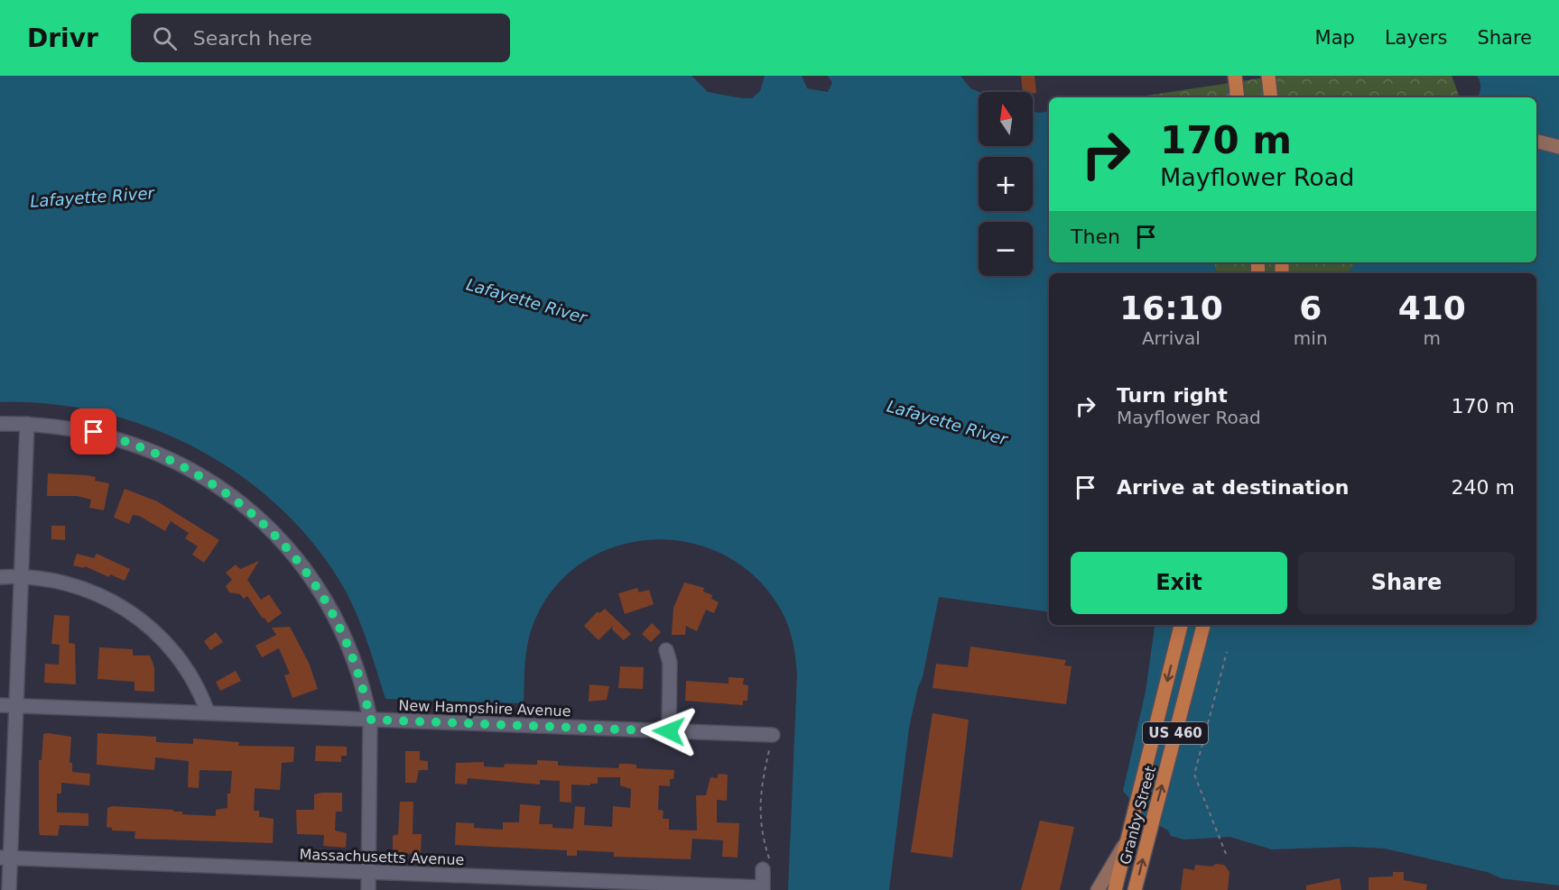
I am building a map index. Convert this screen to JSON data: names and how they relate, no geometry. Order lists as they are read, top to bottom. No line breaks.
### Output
{"streets":{"main road":["US 460","Granby Street"],"street":["New Hampshire Avenue","Massachusetts Avenue"]},"water":["Lafayette River"],"north":"top","page":{"header":"Drivr","search":"Search here","nav":["Map","Layers","Share"],"map_buttons":["+","−"],"turn":["170 m","Mayflower Road"],"then":"Then","eta":["16:10","Arrival","6","min","410","m"],"list":[{"name":"Turn right","note":"Mayflower Road","value":"170 m"},{"name":"Arrive at destination","value":"240 m"}],"buttons":["Exit","Share"]}}
